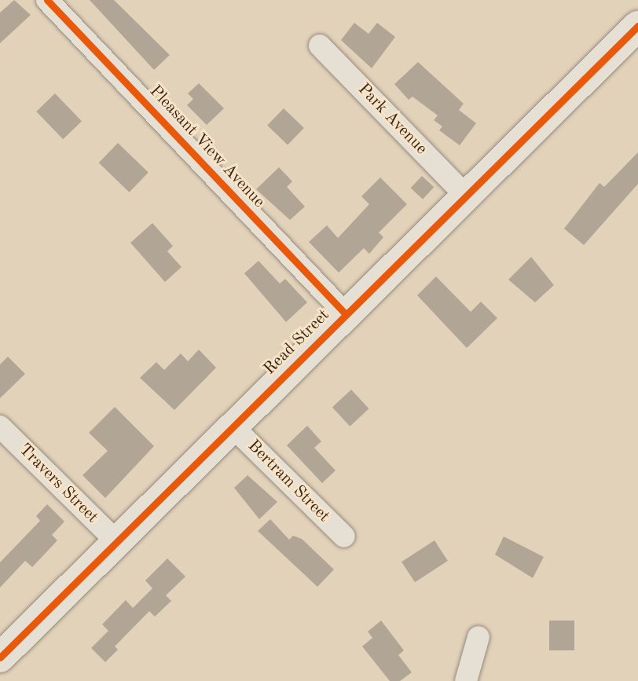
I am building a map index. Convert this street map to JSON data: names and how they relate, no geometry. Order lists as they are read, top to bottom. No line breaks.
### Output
{"streets":{"main road":["Read Street"],"street":["Park Avenue","Pleasant View Avenue","Bertram Street","Travers Street"]},"crossings":[["Park Avenue","Read Street"],["Pleasant View Avenue","Read Street"],["Read Street","Bertram Street"],["Read Street","Travers Street"]]}
